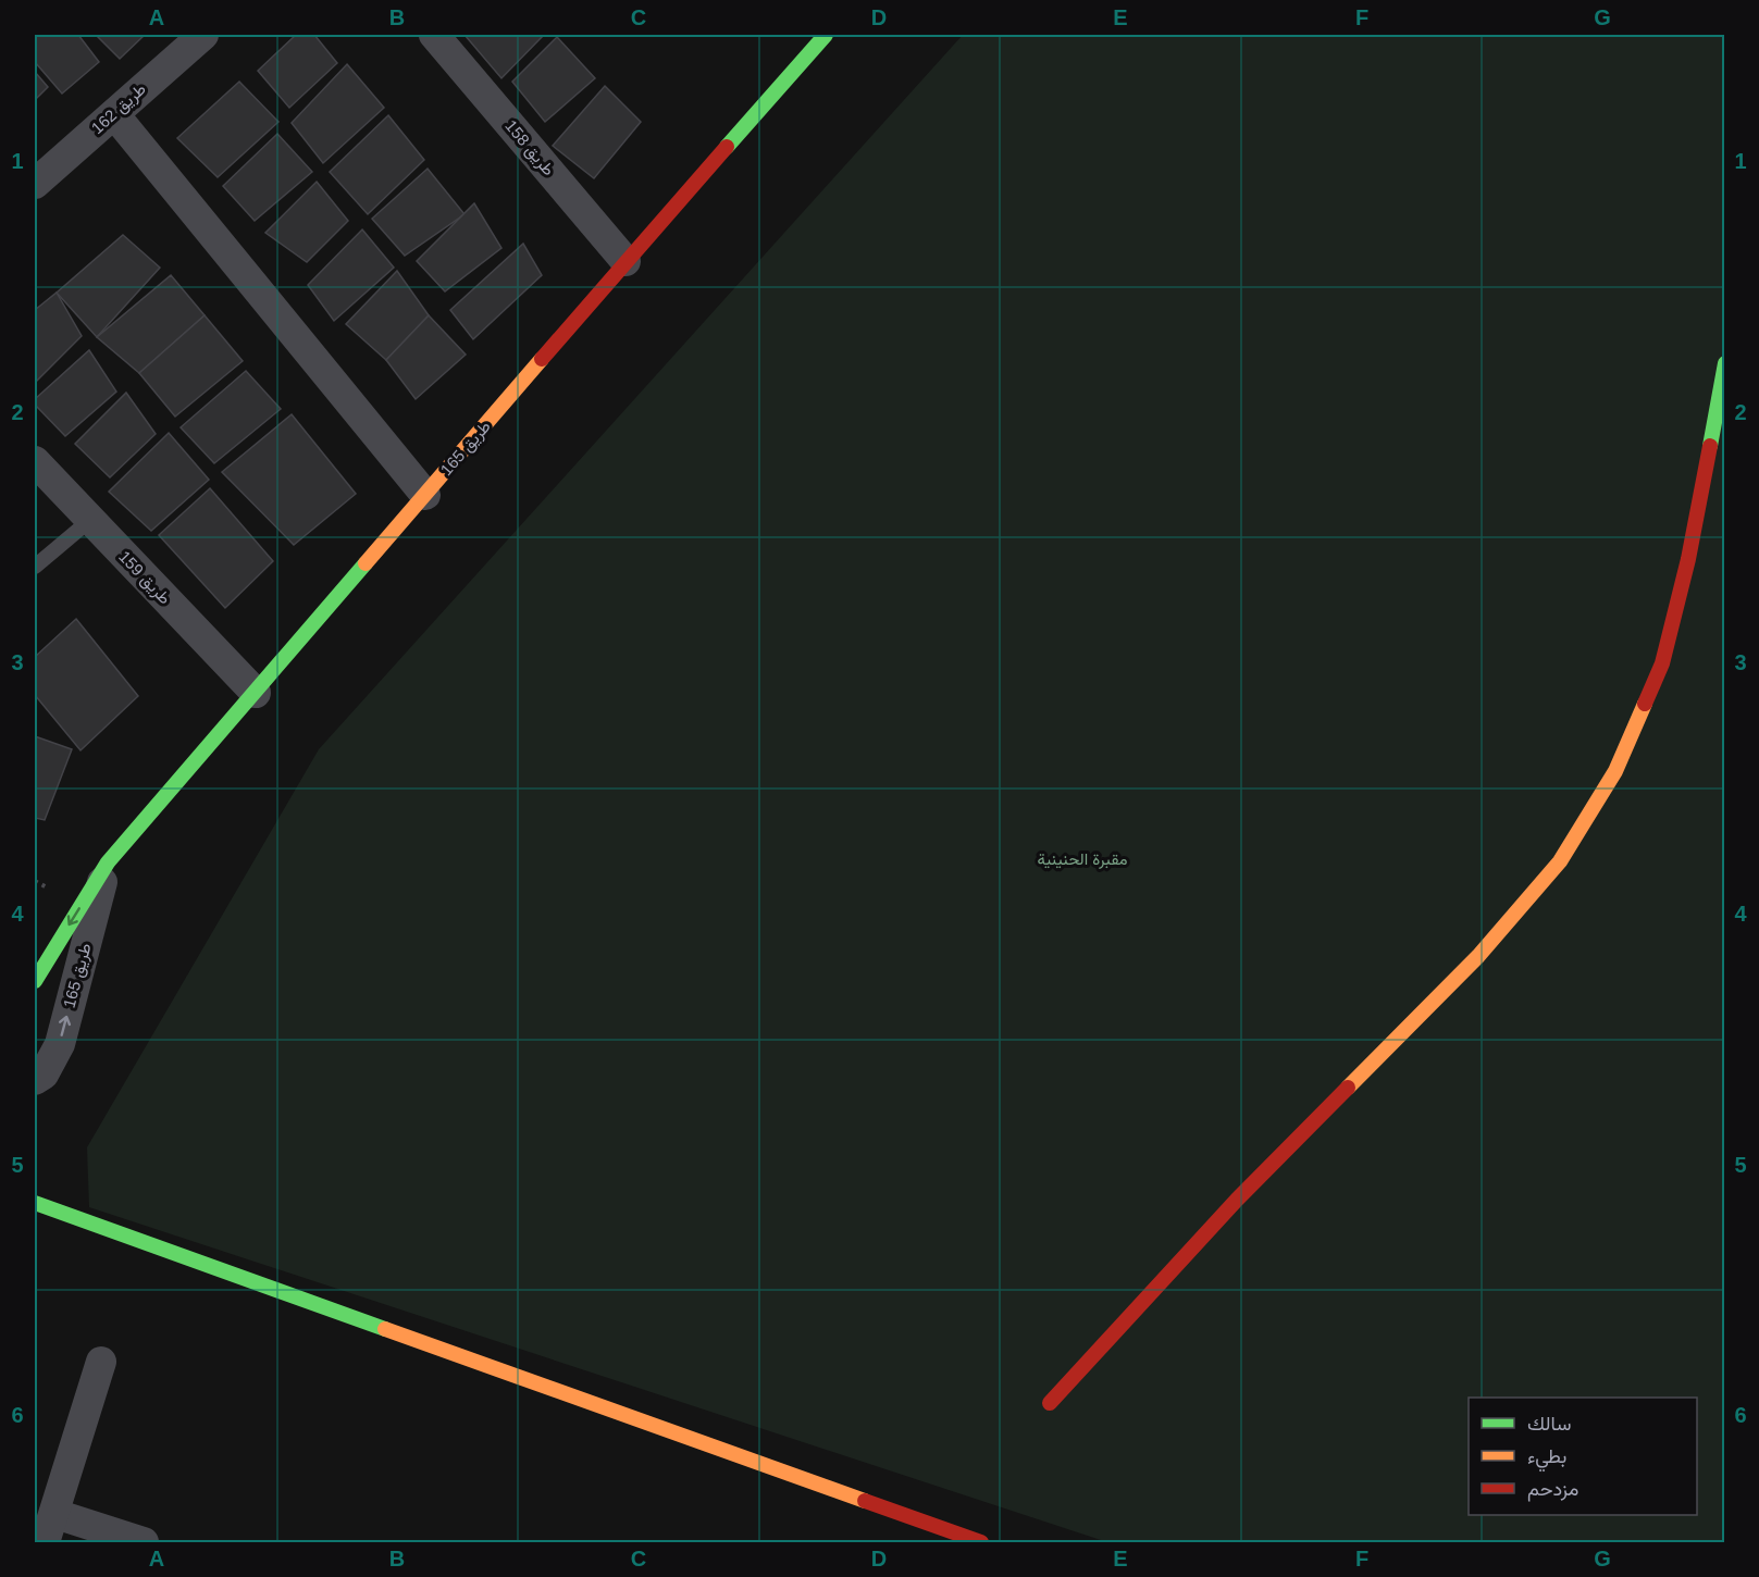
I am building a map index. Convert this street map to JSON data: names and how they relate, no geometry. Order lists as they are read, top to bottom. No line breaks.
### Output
{"streets":{"street":["طريق 162","طريق 158","طريق 165","طريق 159"]},"crossings":[["طريق 158","طريق 165"],["طريق 165","طريق 159"]],"parks":["مقبرة الحنينية"],"legend":["سالك","بطيء","مزدحم"],"grid":{"columns":["A","B","C","D","E","F","G"],"rows":["1","2","3","4","5","6"]}}
